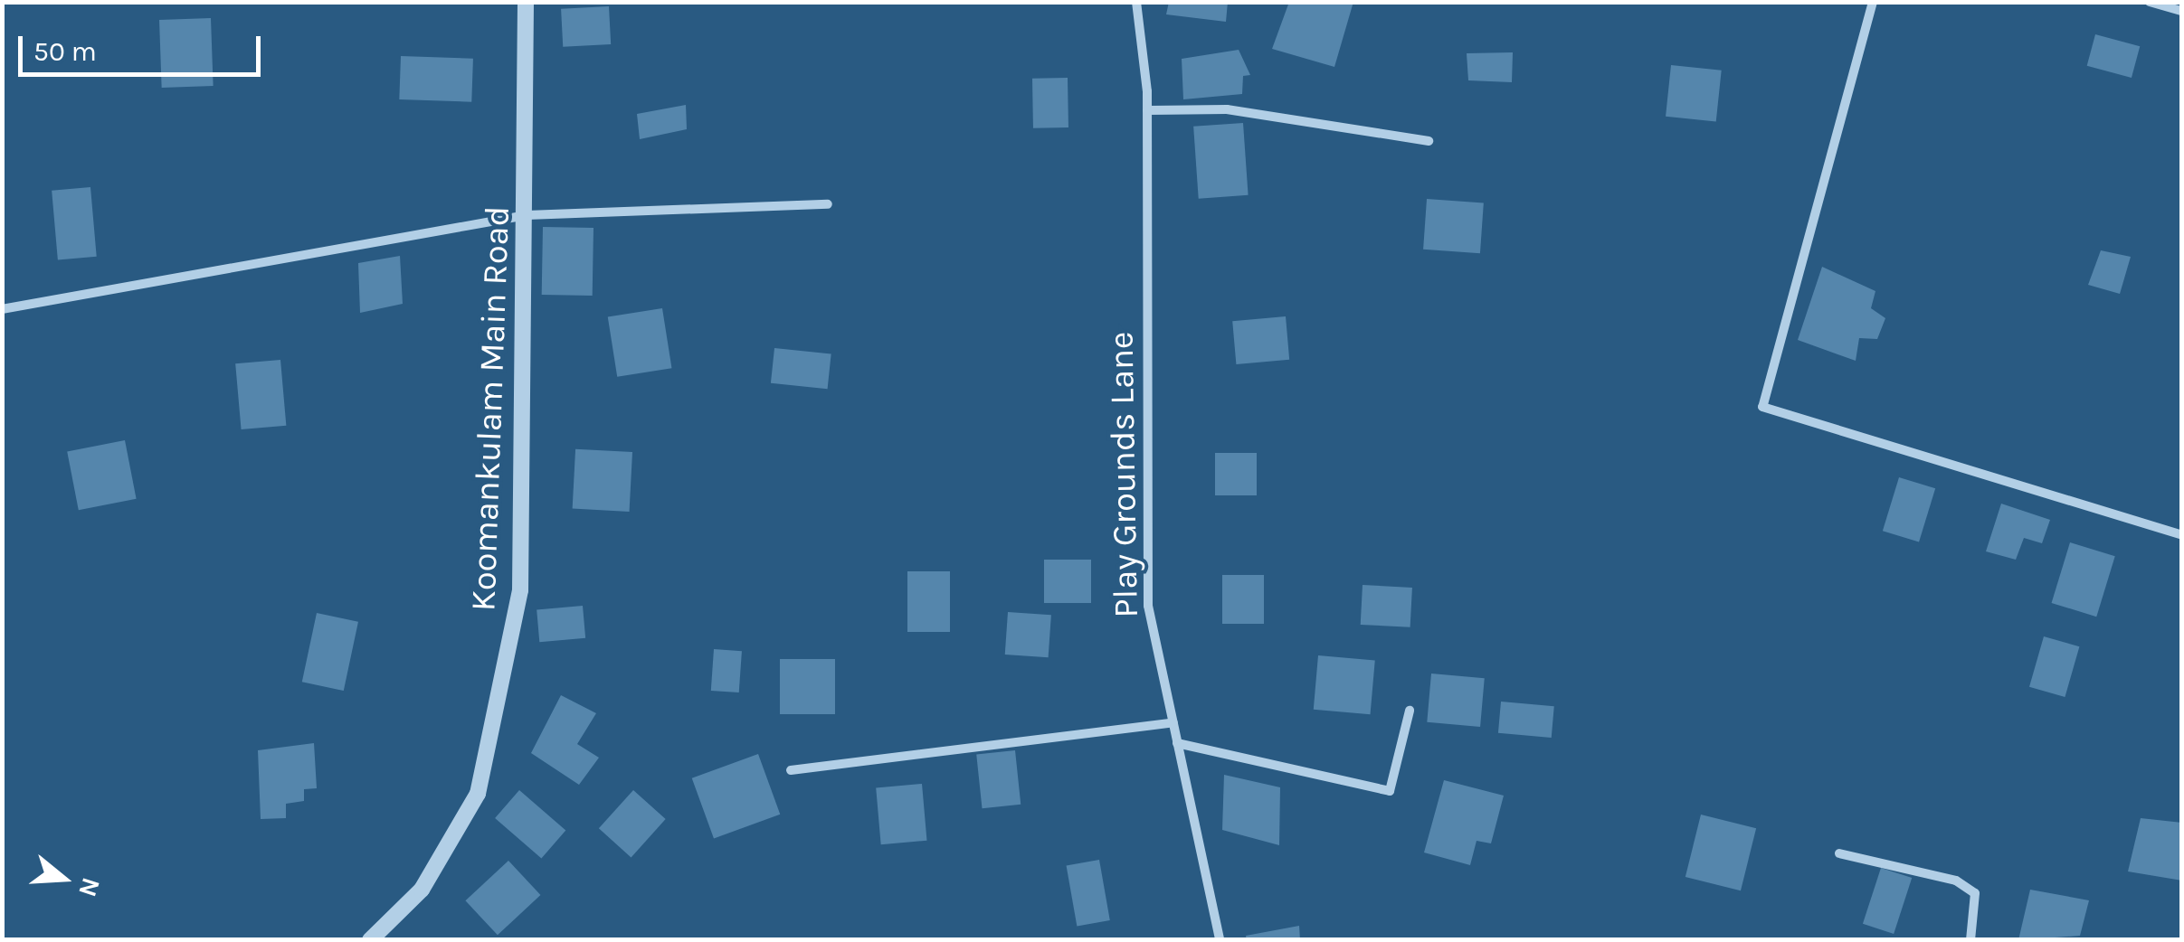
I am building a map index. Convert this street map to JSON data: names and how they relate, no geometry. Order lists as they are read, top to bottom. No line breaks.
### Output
{"streets":{"street":["Koomankulam Main Road","Play Grounds Lane"]},"scale_bar":"50 m","north":"right"}
